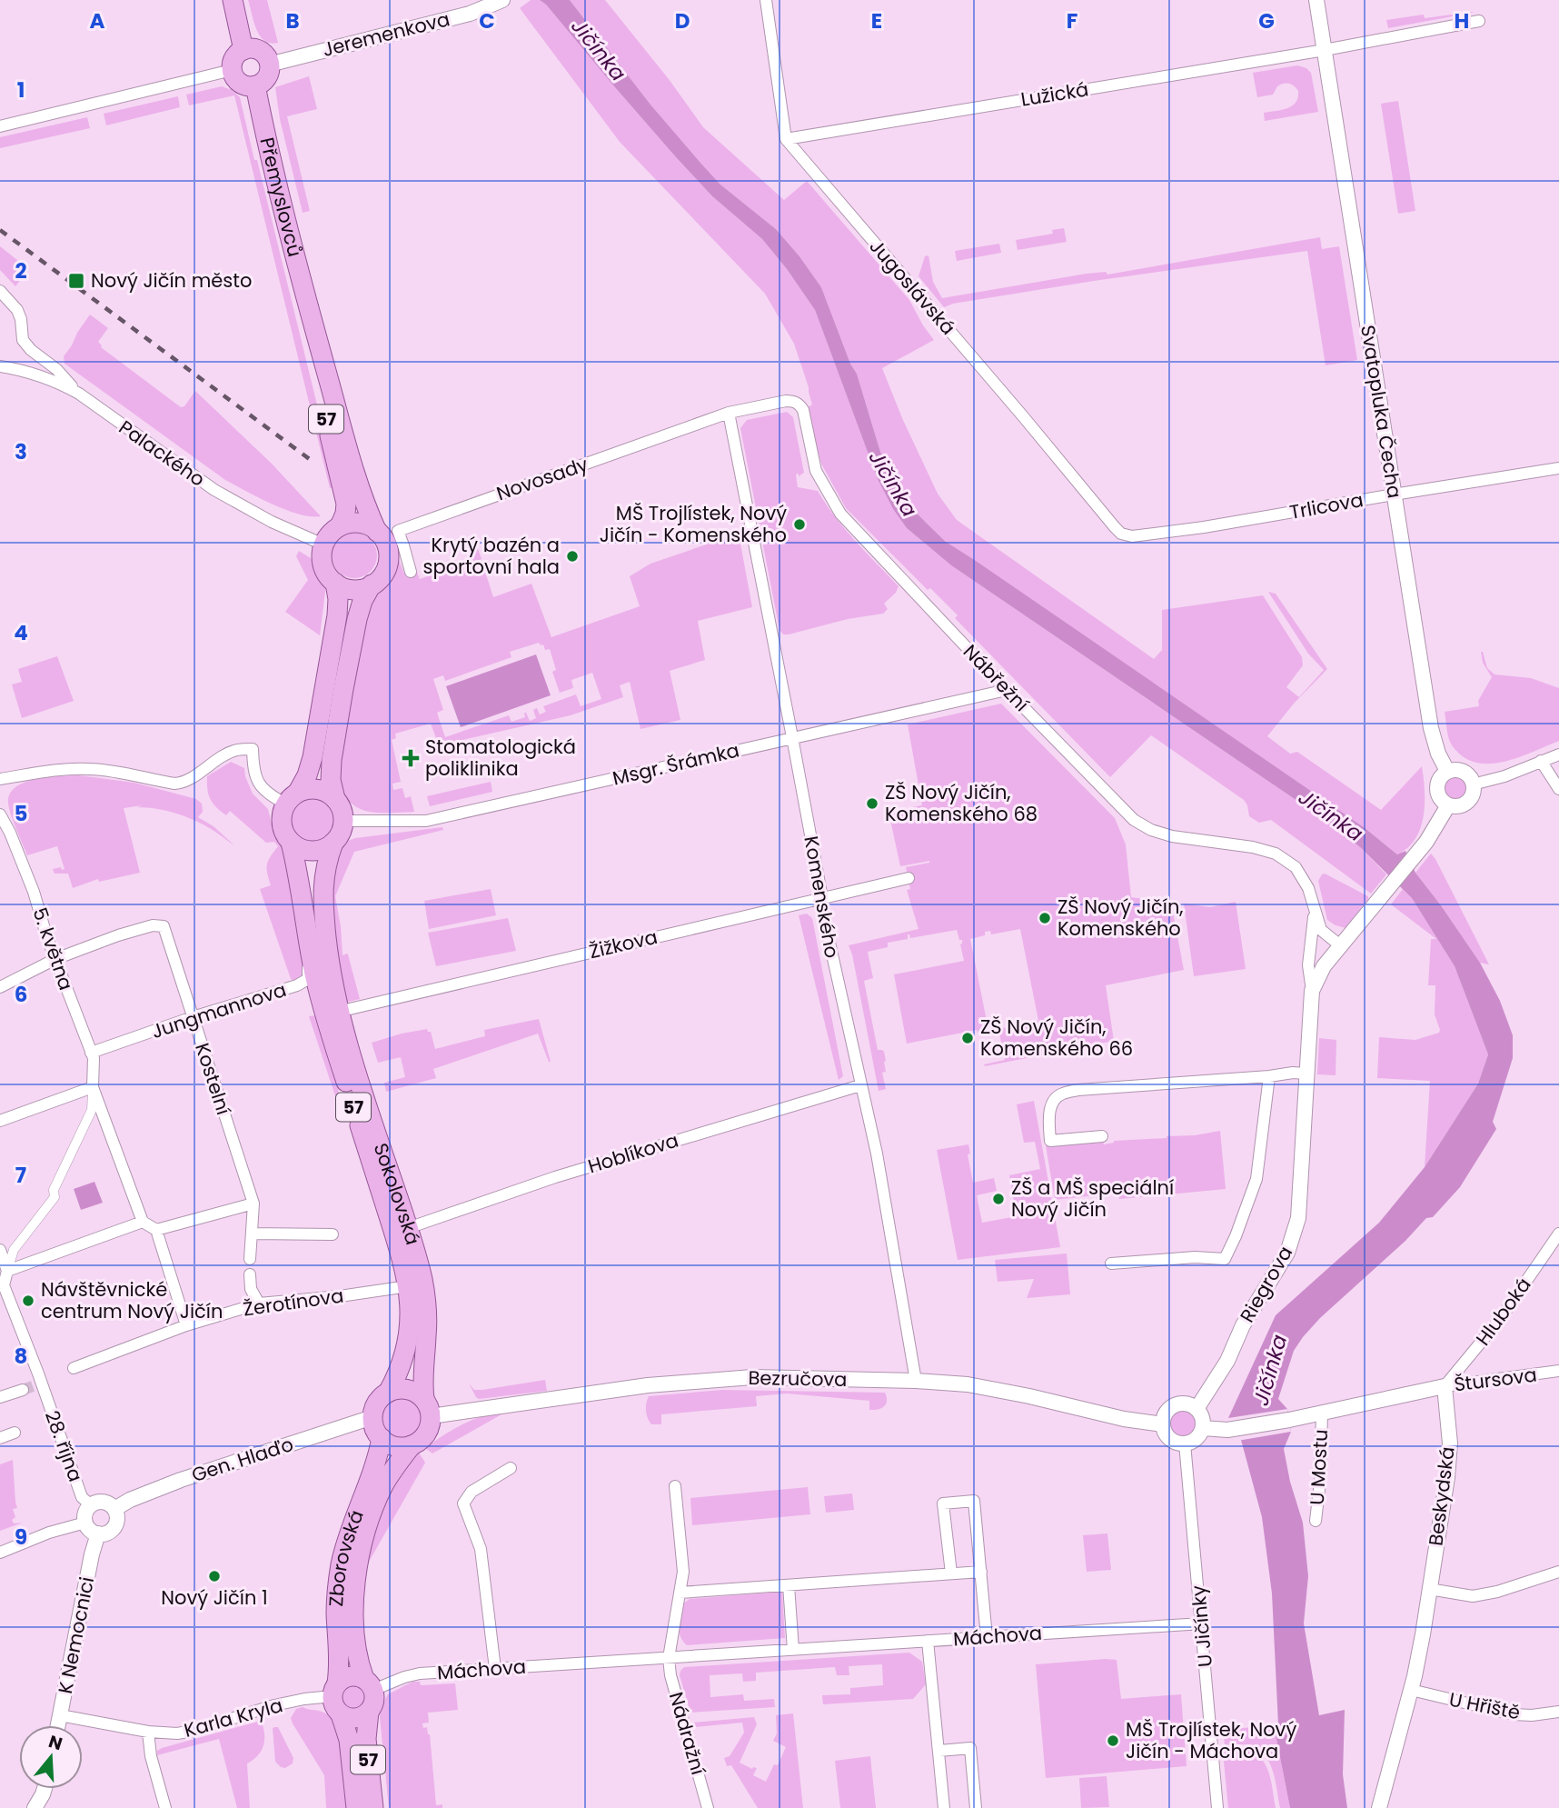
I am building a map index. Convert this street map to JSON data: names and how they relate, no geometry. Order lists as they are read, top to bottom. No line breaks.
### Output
{"streets":{"main road":["Přemyslovců","57","Sokolovská","Zborovská"],"street":["Jeremenkova","Lužická","Jugoslávská","Svatopluka Čecha","Palackého","Novosady","Trlicova","Nábřežní","Msgr. Šrámka","Komenského","Žižkova","5. května","Jungmannova","Kostelní","Hoblíkova","Riegrova","Žerotínova","Hluboká","Bezručova","Štursova","28. října","Gen. Hlaďo","U Mostu","Beskydská","U Jičínky","K Nemocnici","Máchova","U Hřiště","Karla Kryla","Nádražní"]},"crossings":[["Jeremenkova","Přemyslovců"],["Lužická","Jugoslávská"],["Lužická","Svatopluka Čecha"],["Přemyslovců","57"],["Přemyslovců","Palackého"],["Jugoslávská","Trlicova"],["Svatopluka Čecha","Trlicova"],["Svatopluka Čecha","Riegrova"],["57","Palackého"],["57","Msgr. Šrámka"],["57","Sokolovská"],["57","Bezručova"],["57","Gen. Hlaďo"],["57","Zborovská"],["57","Máchova"],["57","Karla Kryla"],["Novosady","Nábřežní"],["Novosady","Komenského"],["Nábřežní","Msgr. Šrámka"],["Nábřežní","Komenského"],["Nábřežní","Riegrova"],["Msgr. Šrámka","Komenského"],["Msgr. Šrámka","Sokolovská"],["Komenského","Žižkova"],["Komenského","Hoblíkova"],["Komenského","Bezručova"],["Žižkova","Sokolovská"],["5. května","Jungmannova"],["5. května","Kostelní"],["Jungmannova","Kostelní"],["Jungmannova","Sokolovská"],["Hoblíkova","Sokolovská"],["Sokolovská","Žerotínova"],["Sokolovská","Bezručova"],["Sokolovská","Gen. Hlaďo"],["Sokolovská","Zborovská"],["Riegrova","Bezručova"],["Riegrova","U Jičínky"],["Hluboká","Štursova"],["Hluboká","Beskydská"],["Bezručova","Gen. Hlaďo"],["Bezručova","Zborovská"],["Bezručova","U Jičínky"],["Štursova","Beskydská"],["28. října","Gen. Hlaďo"],["28. října","K Nemocnici"],["Gen. Hlaďo","Zborovská"],["Gen. Hlaďo","K Nemocnici"],["Beskydská","U Hřiště"],["Zborovská","Máchova"],["Zborovská","Karla Kryla"],["U Jičínky","Máchova"],["K Nemocnici","Karla Kryla"],["Máchova","Karla Kryla"],["Máchova","Nádražní"]],"water":["Jičínka"],"places":{"transit":["Nový Jičín město"],"other":["MŠ Trojlístek, Nový Jičín - Komenského","Krytý bazén a sportovní hala","ZŠ Nový Jičín, Komenského 68","ZŠ Nový Jičín, Komenského","ZŠ Nový Jičín, Komenského 66","ZŠ a MŠ speciální Nový Jičín","Návštěvnické centrum Nový Jičín","Nový Jičín 1","MŠ Trojlístek, Nový Jičín - Máchova"],"health":["Stomatologická poliklinika"]},"north":"top","grid":{"columns":["A","B","C","D","E","F","G","H"],"rows":["1","2","3","4","5","6","7","8","9"]}}
